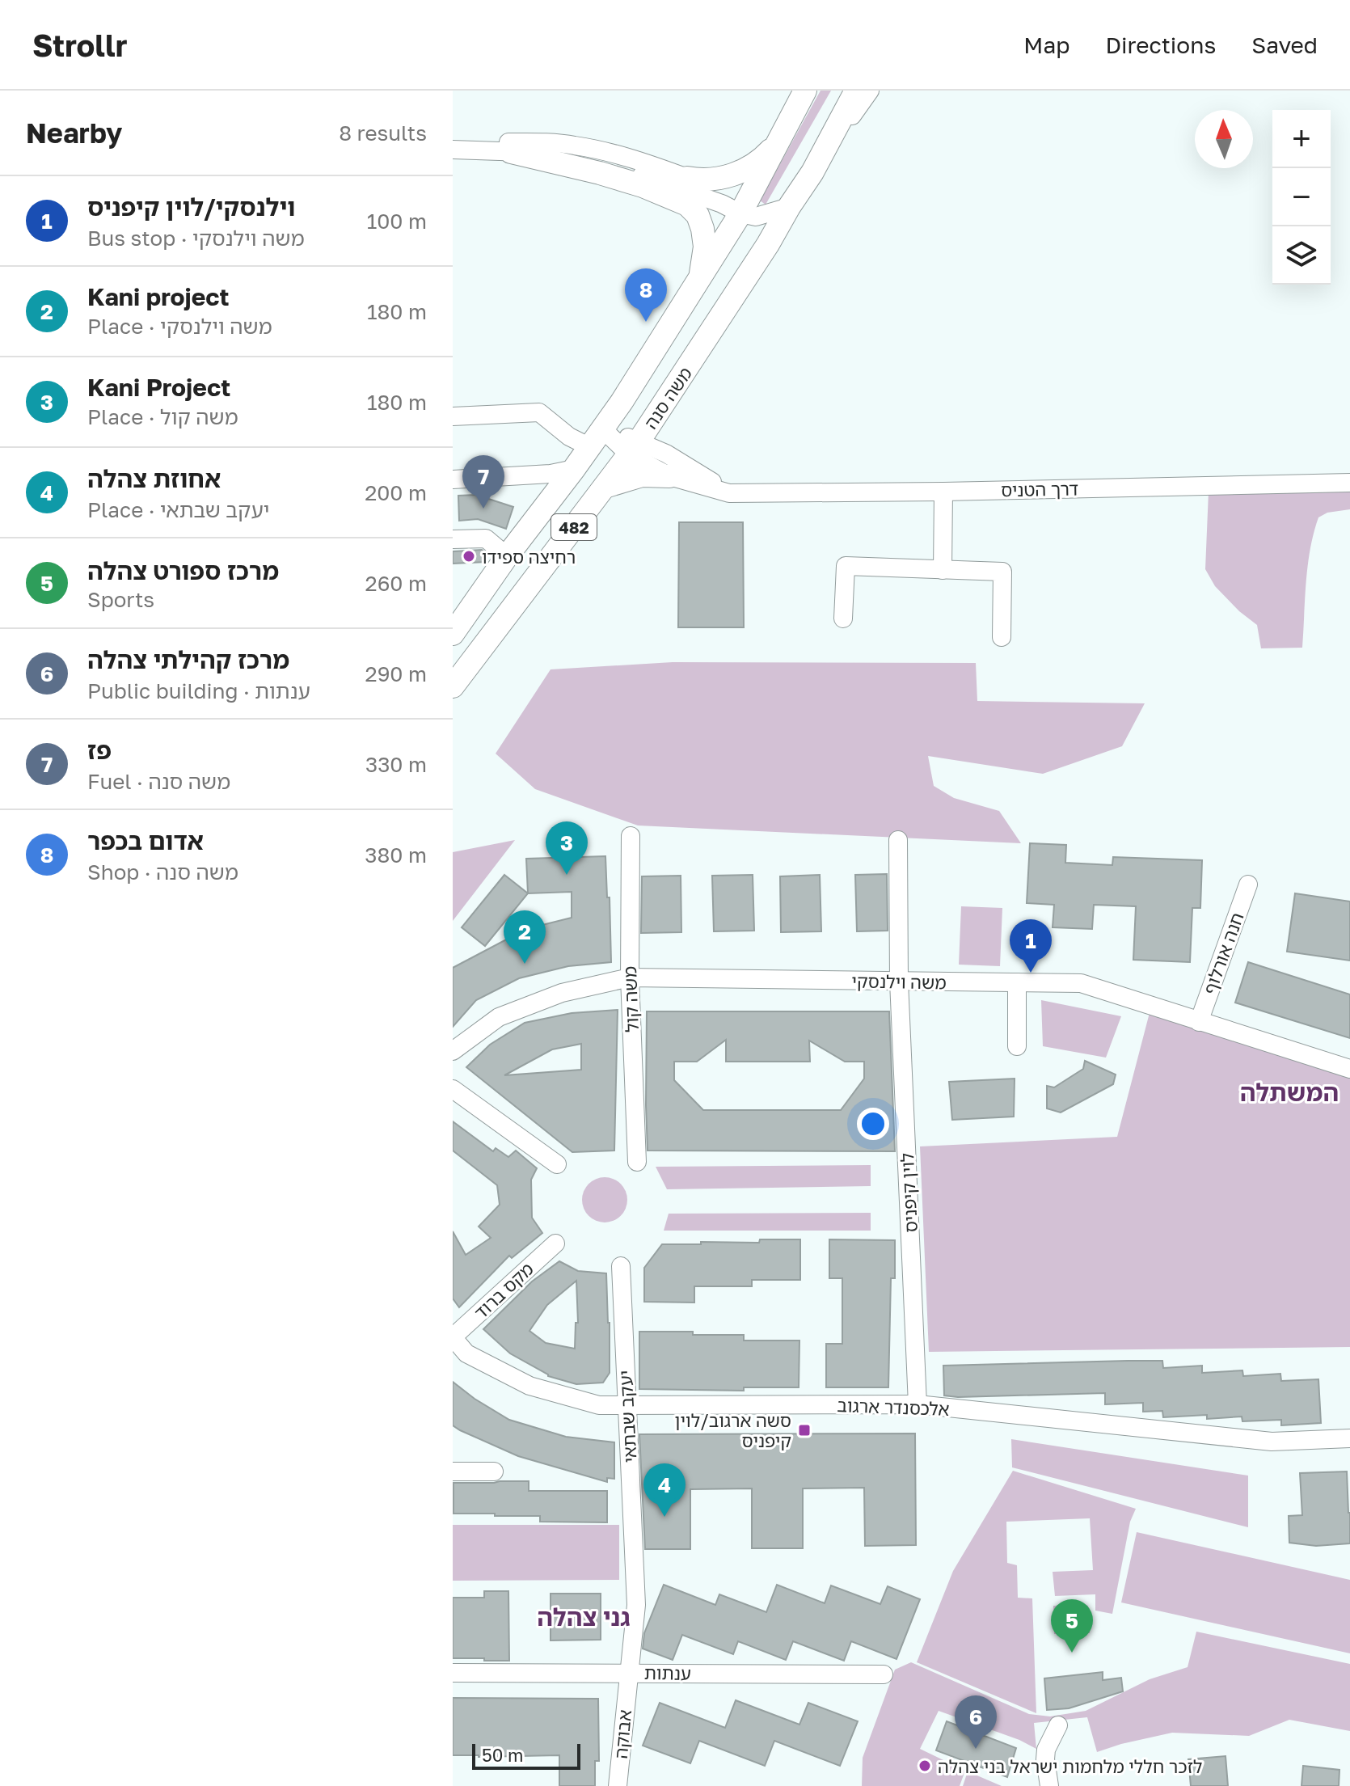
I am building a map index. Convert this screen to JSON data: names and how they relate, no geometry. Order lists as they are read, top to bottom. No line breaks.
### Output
{"streets":{"main road":["משה סנה","482"],"street":["דרך הטניס","חנה אורלוף","משה וילנסקי","משה קול","לוין קיפניס","מקס ברוד","אלכסנדר ארגוב","יעקב שבתאי","ענתות","אבוקה"]},"crossings":[["משה סנה","דרך הטניס"],["חנה אורלוף","משה וילנסקי"],["משה וילנסקי","משה קול"],["משה וילנסקי","לוין קיפניס"],["לוין קיפניס","אלכסנדר ארגוב"],["מקס ברוד","אלכסנדר ארגוב"],["אלכסנדר ארגוב","יעקב שבתאי"],["יעקב שבתאי","אבוקה"],["ענתות","אבוקה"]],"districts":["המשתלה","גני צהלה"],"places":{"other":["רחיצה ספידו","לזכר חללי מלחמות ישראל בני צהלה"],"transit":["סשה ארגוב/לוין קיפניס"]},"scale_bar":"50 m","north":"top","page":{"header":"Strollr","nav":["Map","Directions","Saved"],"heading":["Nearby","8 results"],"map_buttons":["+","−"],"list":[{"mark":"1","name":"וילנסקי/לוין קיפניס","note":"Bus stop · משה וילנסקי","value":"100 m"},{"mark":"2","name":"Kani project","note":"Place · משה וילנסקי","value":"180 m"},{"mark":"3","name":"Kani Project","note":"Place · משה קול","value":"180 m"},{"mark":"4","name":"אחוזת צהלה","note":"Place · יעקב שבתאי","value":"200 m"},{"mark":"5","name":"מרכז ספורט צהלה","note":"Sports","value":"260 m"},{"mark":"6","name":"מרכז קהילתי צהלה","note":"Public building · ענתות","value":"290 m"},{"mark":"7","name":"פז","note":"Fuel · משה סנה","value":"330 m"},{"mark":"8","name":"אדום בכפר","note":"Shop · משה סנה","value":"380 m"}],"pins":["8","7","3","2","1","4","5","6"],"scale":"50 m"}}
